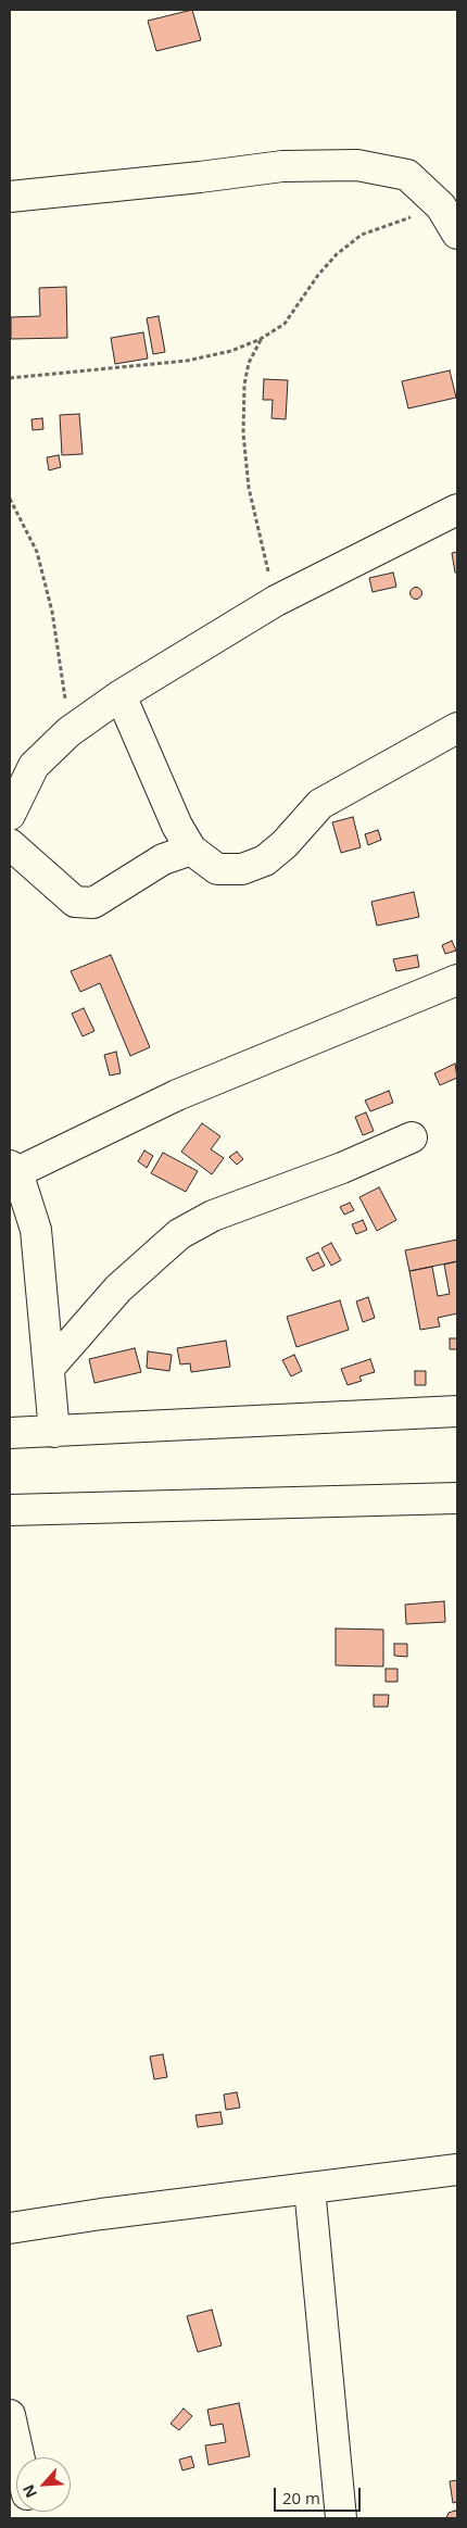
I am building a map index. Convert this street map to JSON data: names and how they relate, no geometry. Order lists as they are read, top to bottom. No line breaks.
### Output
{"scale_bar":"20 m","north":"bottom left"}
